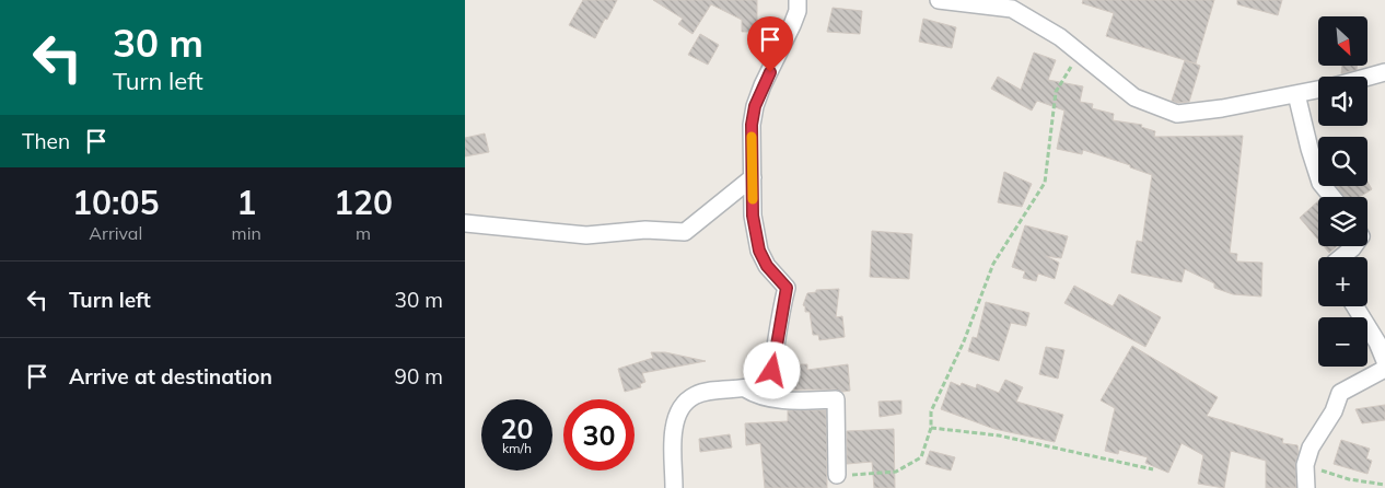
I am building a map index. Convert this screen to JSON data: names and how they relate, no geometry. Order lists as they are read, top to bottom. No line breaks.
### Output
{"north":"bottom right","page":{"turn":["30 m","Turn left"],"map_buttons":["+","−"],"then":"Then","eta":["10:05","Arrival","1","min","120","m"],"list":[{"name":"Turn left","value":"30 m"},{"name":"Arrive at destination","value":"90 m"}],"speed":"20 km/h","limit":"30"}}
